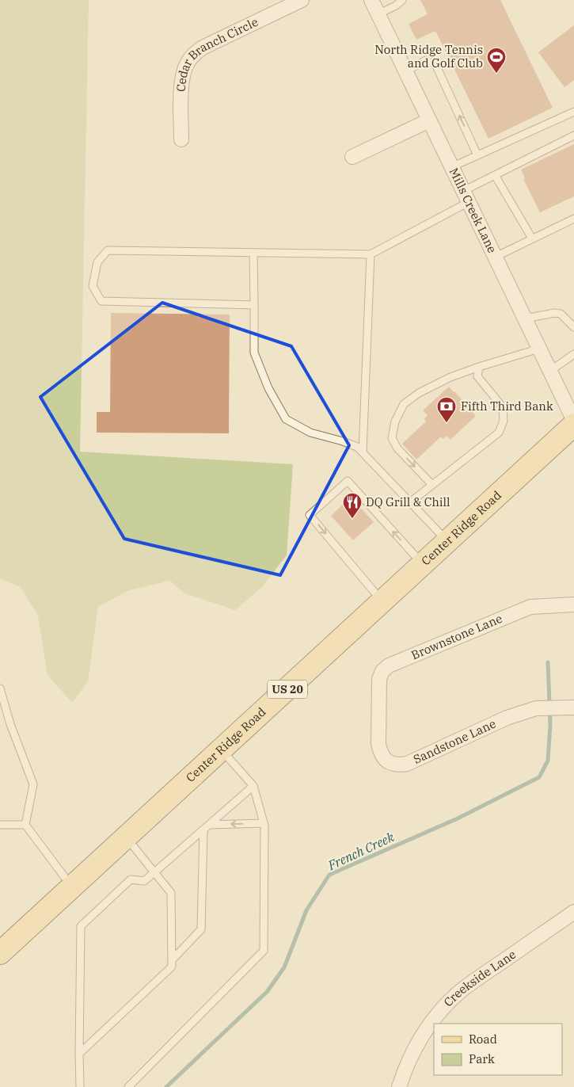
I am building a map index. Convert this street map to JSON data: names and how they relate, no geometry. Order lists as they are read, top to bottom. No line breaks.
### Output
{"streets":{"main road":["Center Ridge Road","US 20"],"street":["Cedar Branch Circle","Mills Creek Lane","Brownstone Lane","Sandstone Lane","Creekside Lane"]},"crossings":[["Brownstone Lane","Sandstone Lane"]],"water":["French Creek"],"places":{"sports":["North Ridge Tennis and Golf Club"],"bank":["Fifth Third Bank"],"restaurant":["DQ Grill & Chill"]},"legend":["Road","Park"]}
